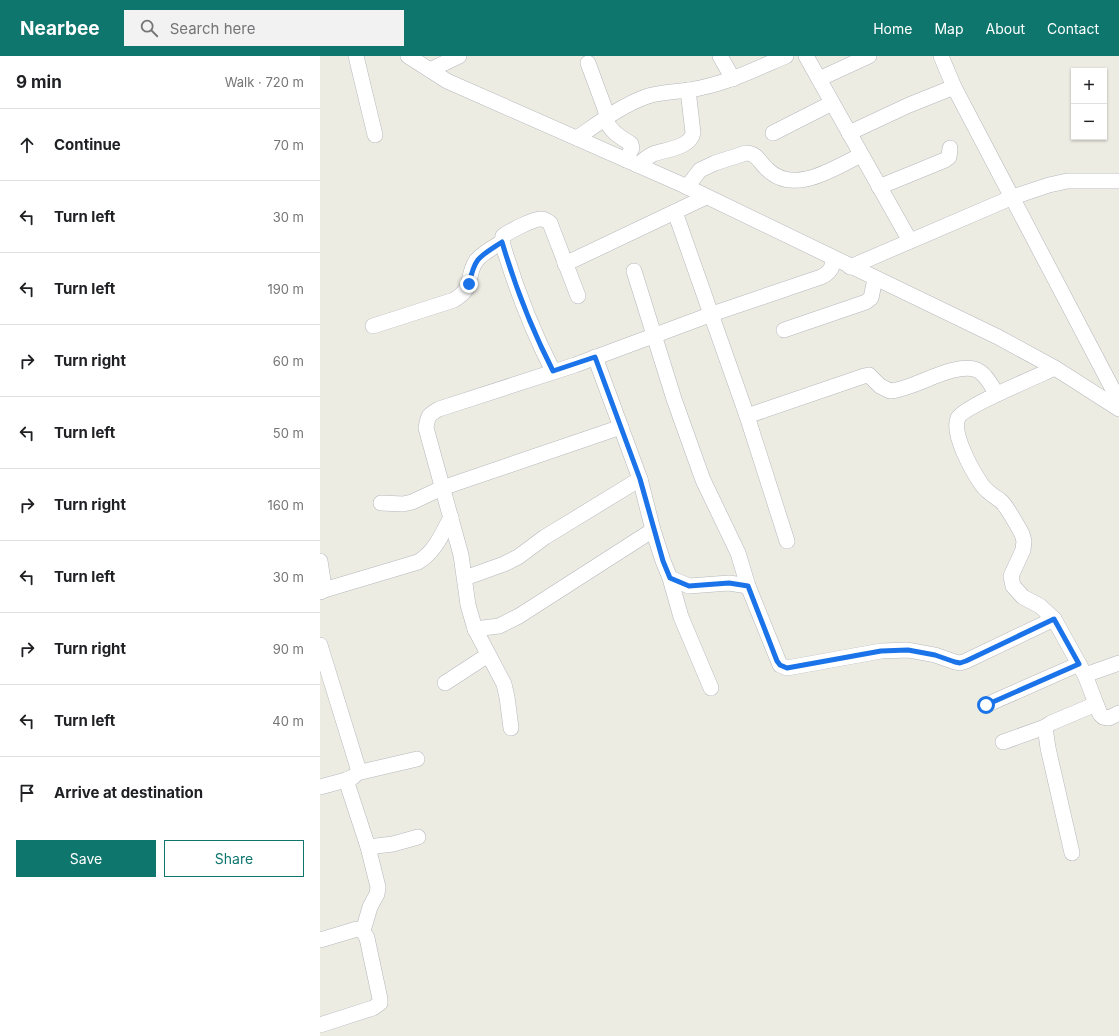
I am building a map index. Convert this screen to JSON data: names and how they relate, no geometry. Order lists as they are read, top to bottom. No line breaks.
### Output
{"page":{"header":"Nearbee","search":"Search here","nav":["Home","Map","About","Contact"],"heading":["9 min","Walk · 720 m"],"map_buttons":["+","−"],"list":[["Continue","70 m"],["Turn left","30 m"],["Turn left","190 m"],["Turn right","60 m"],["Turn left","50 m"],["Turn right","160 m"],["Turn left","30 m"],["Turn right","90 m"],["Turn left","40 m"],"Arrive at destination"],"buttons":["Save","Share"]}}
